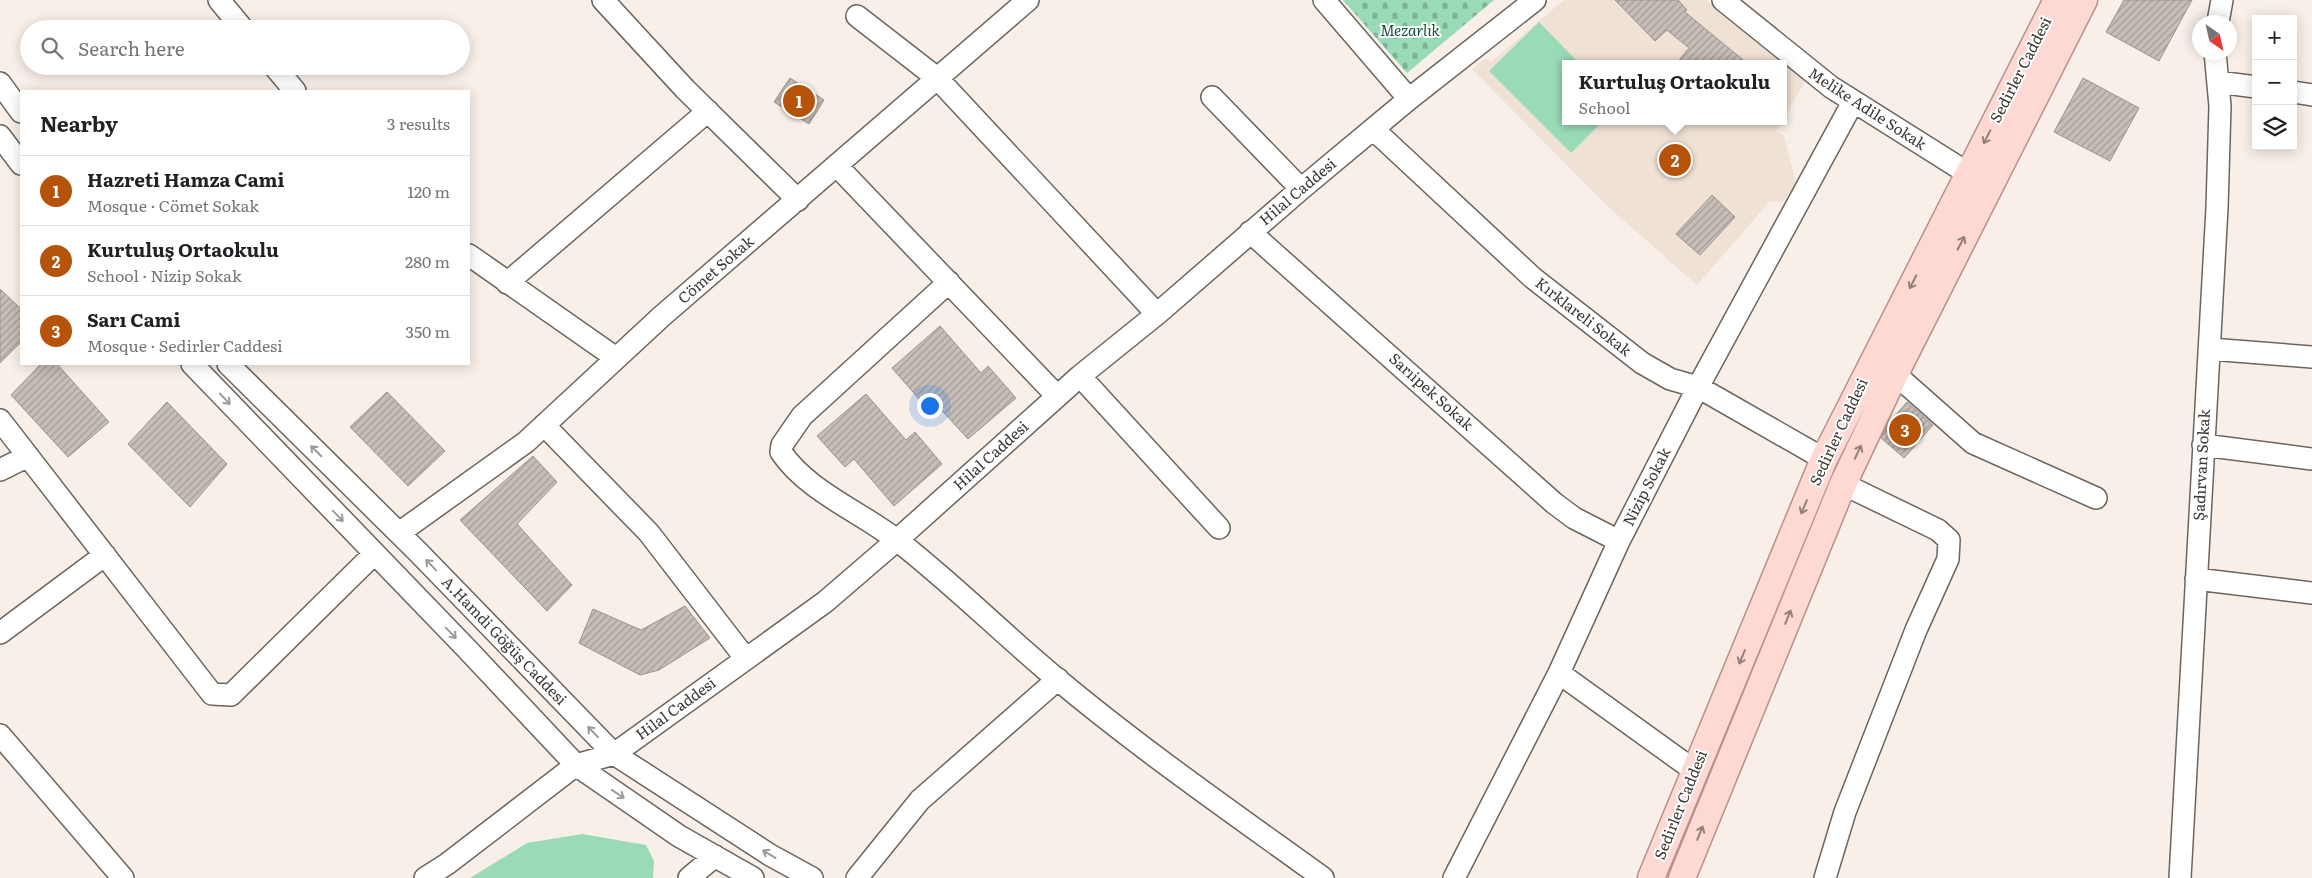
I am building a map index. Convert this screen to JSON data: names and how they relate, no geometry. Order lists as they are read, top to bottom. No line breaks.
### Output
{"streets":{"main road":["Sedirler Caddesi"],"street":["Melike Adile Sokak","Hilal Caddesi","Cömet Sokak","Kırklareli Sokak","Sarıipek Sokak","Şadırvan Sokak","Nizip Sokak","A.Hamdi Göğüş Caddesi"]},"crossings":[["Sedirler Caddesi","Melike Adile Sokak"],["Sedirler Caddesi","Kırklareli Sokak"],["Melike Adile Sokak","Nizip Sokak"],["Hilal Caddesi","Kırklareli Sokak"],["Hilal Caddesi","Sarıipek Sokak"],["Hilal Caddesi","A.Hamdi Göğüş Caddesi"],["Cömet Sokak","A.Hamdi Göğüş Caddesi"],["Kırklareli Sokak","Nizip Sokak"],["Sarıipek Sokak","Nizip Sokak"]],"parks":["Mezarlık"],"north":"bottom right","page":{"map_buttons":["+","−"],"search":"Search here","popup":["Kurtuluş Ortaokulu","School"],"pins":["1","2","3"],"heading":["Nearby","3 results"],"list":[{"mark":"1","name":"Hazreti Hamza Cami","note":"Mosque · Cömet Sokak","value":"120 m"},{"mark":"2","name":"Kurtuluş Ortaokulu","note":"School · Nizip Sokak","value":"280 m"},{"mark":"3","name":"Sarı Cami","note":"Mosque · Sedirler Caddesi","value":"350 m"}]}}
